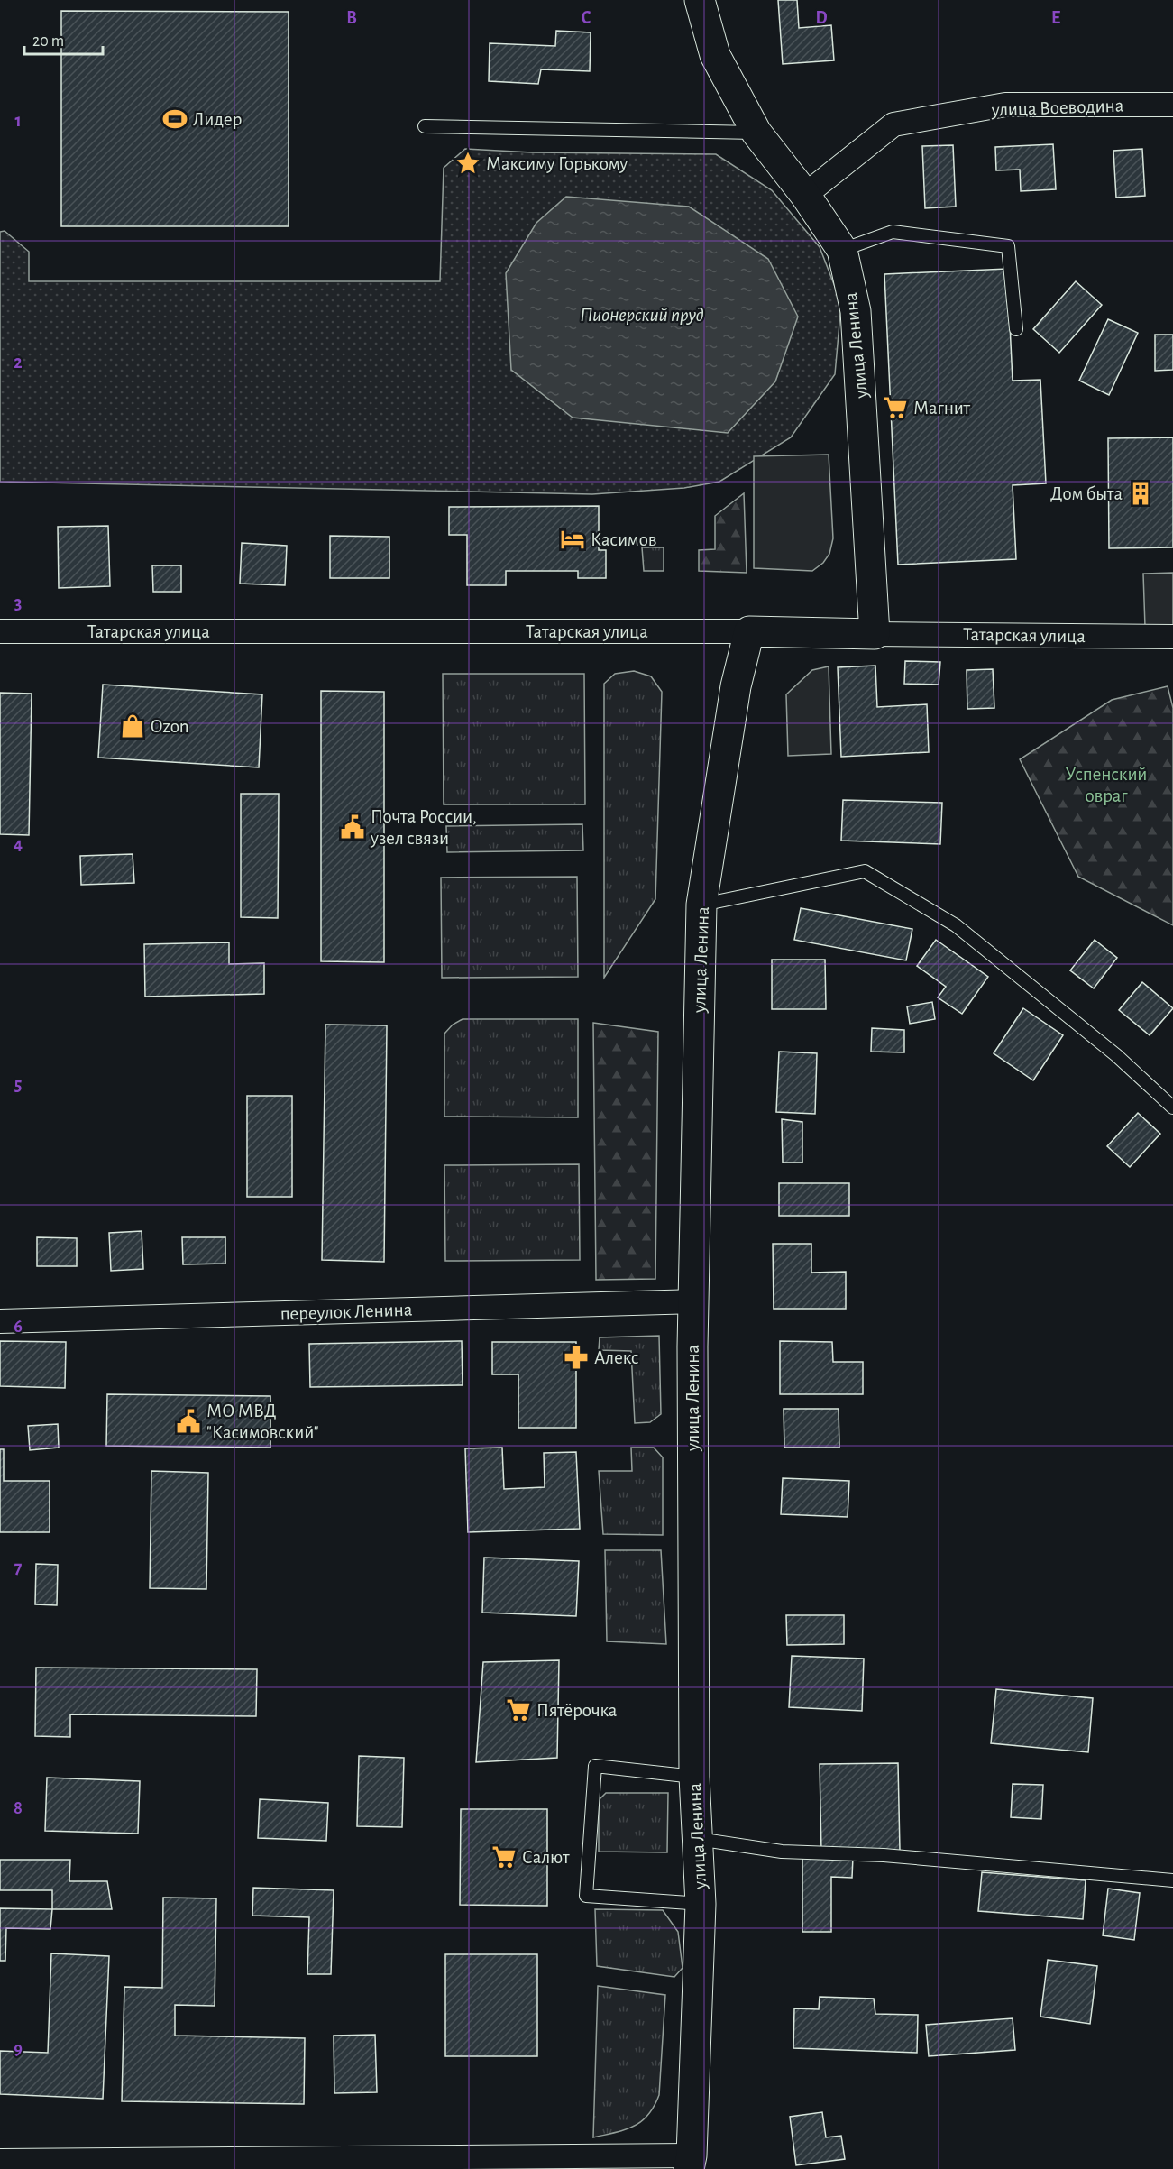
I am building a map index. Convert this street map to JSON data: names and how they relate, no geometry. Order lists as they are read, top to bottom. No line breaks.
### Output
{"streets":{"street":["улица Воеводина","улица Ленина","Татарская улица","переулок Ленина"]},"crossings":[["улица Воеводина","улица Ленина"],["улица Ленина","Татарская улица"],["улица Ленина","переулок Ленина"]],"water":["Пионерский пруд"],"parks":["Успенский овраг"],"places":{"sports":["Лидер"],"place":["Максиму Горькому"],"supermarket":["Магнит","Пятёрочка","Салют"],"building":["Дом быта"],"hotel":["Касимов"],"shop":["Ozon"],"public building":["Почта России, узел связи","МО МВД \"Касимовский\""],"pharmacy":["Алекс"]},"scale_bar":"20 m","grid":{"columns":["B","C","D","E"],"rows":["1","2","3","4","5","6","7","8","9"]}}
